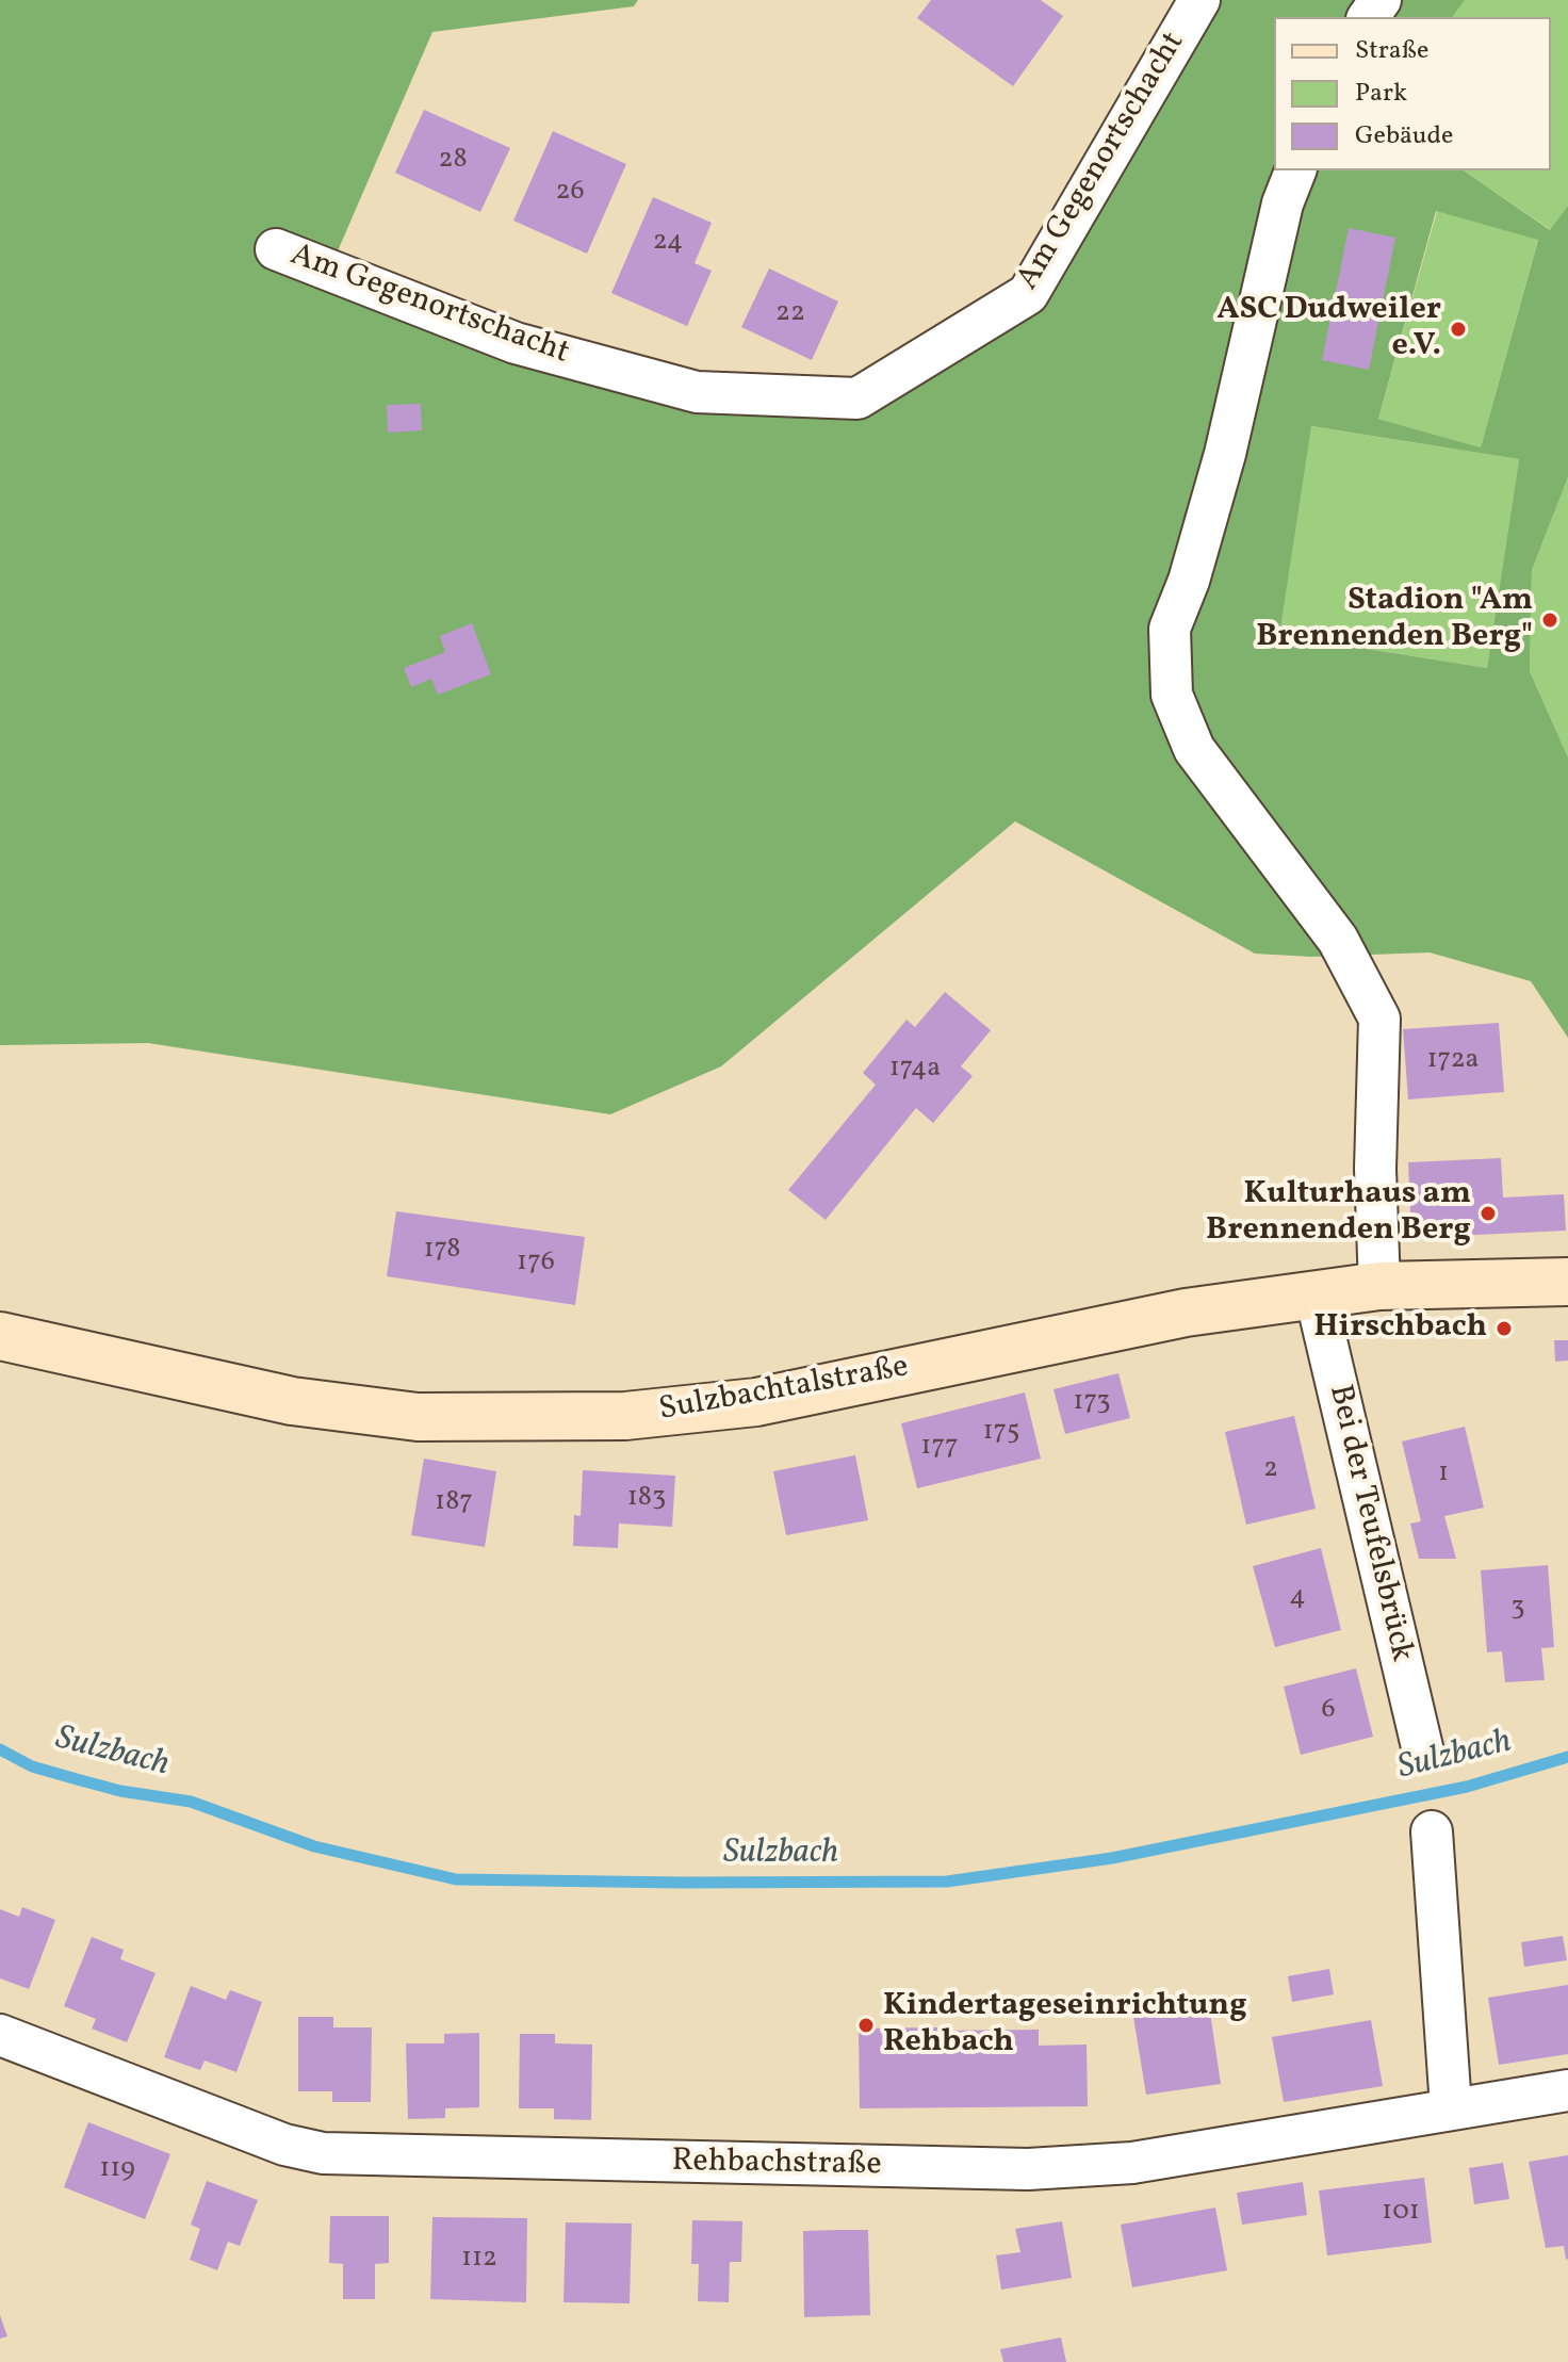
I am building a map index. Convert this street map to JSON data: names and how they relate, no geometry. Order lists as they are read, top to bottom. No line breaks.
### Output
{"streets":{"main road":["Sulzbachtalstraße"],"street":["Am Gegenortschacht","Bei der Teufelsbrück","Rehbachstraße"]},"crossings":[["Sulzbachtalstraße","Bei der Teufelsbrück"]],"water":["Sulzbach"],"places":["ASC Dudweiler e.V.","Stadion \"Am Brennenden Berg\"","Kulturhaus am Brennenden Berg","Hirschbach","Kindertageseinrichtung Rehbach"],"house_numbers":["28","26","24","22","172a","174a","178","176","173","175","177","2","1","183","187","4","3","6","119","101","112"],"legend":["Straße","Park","Gebäude"]}
